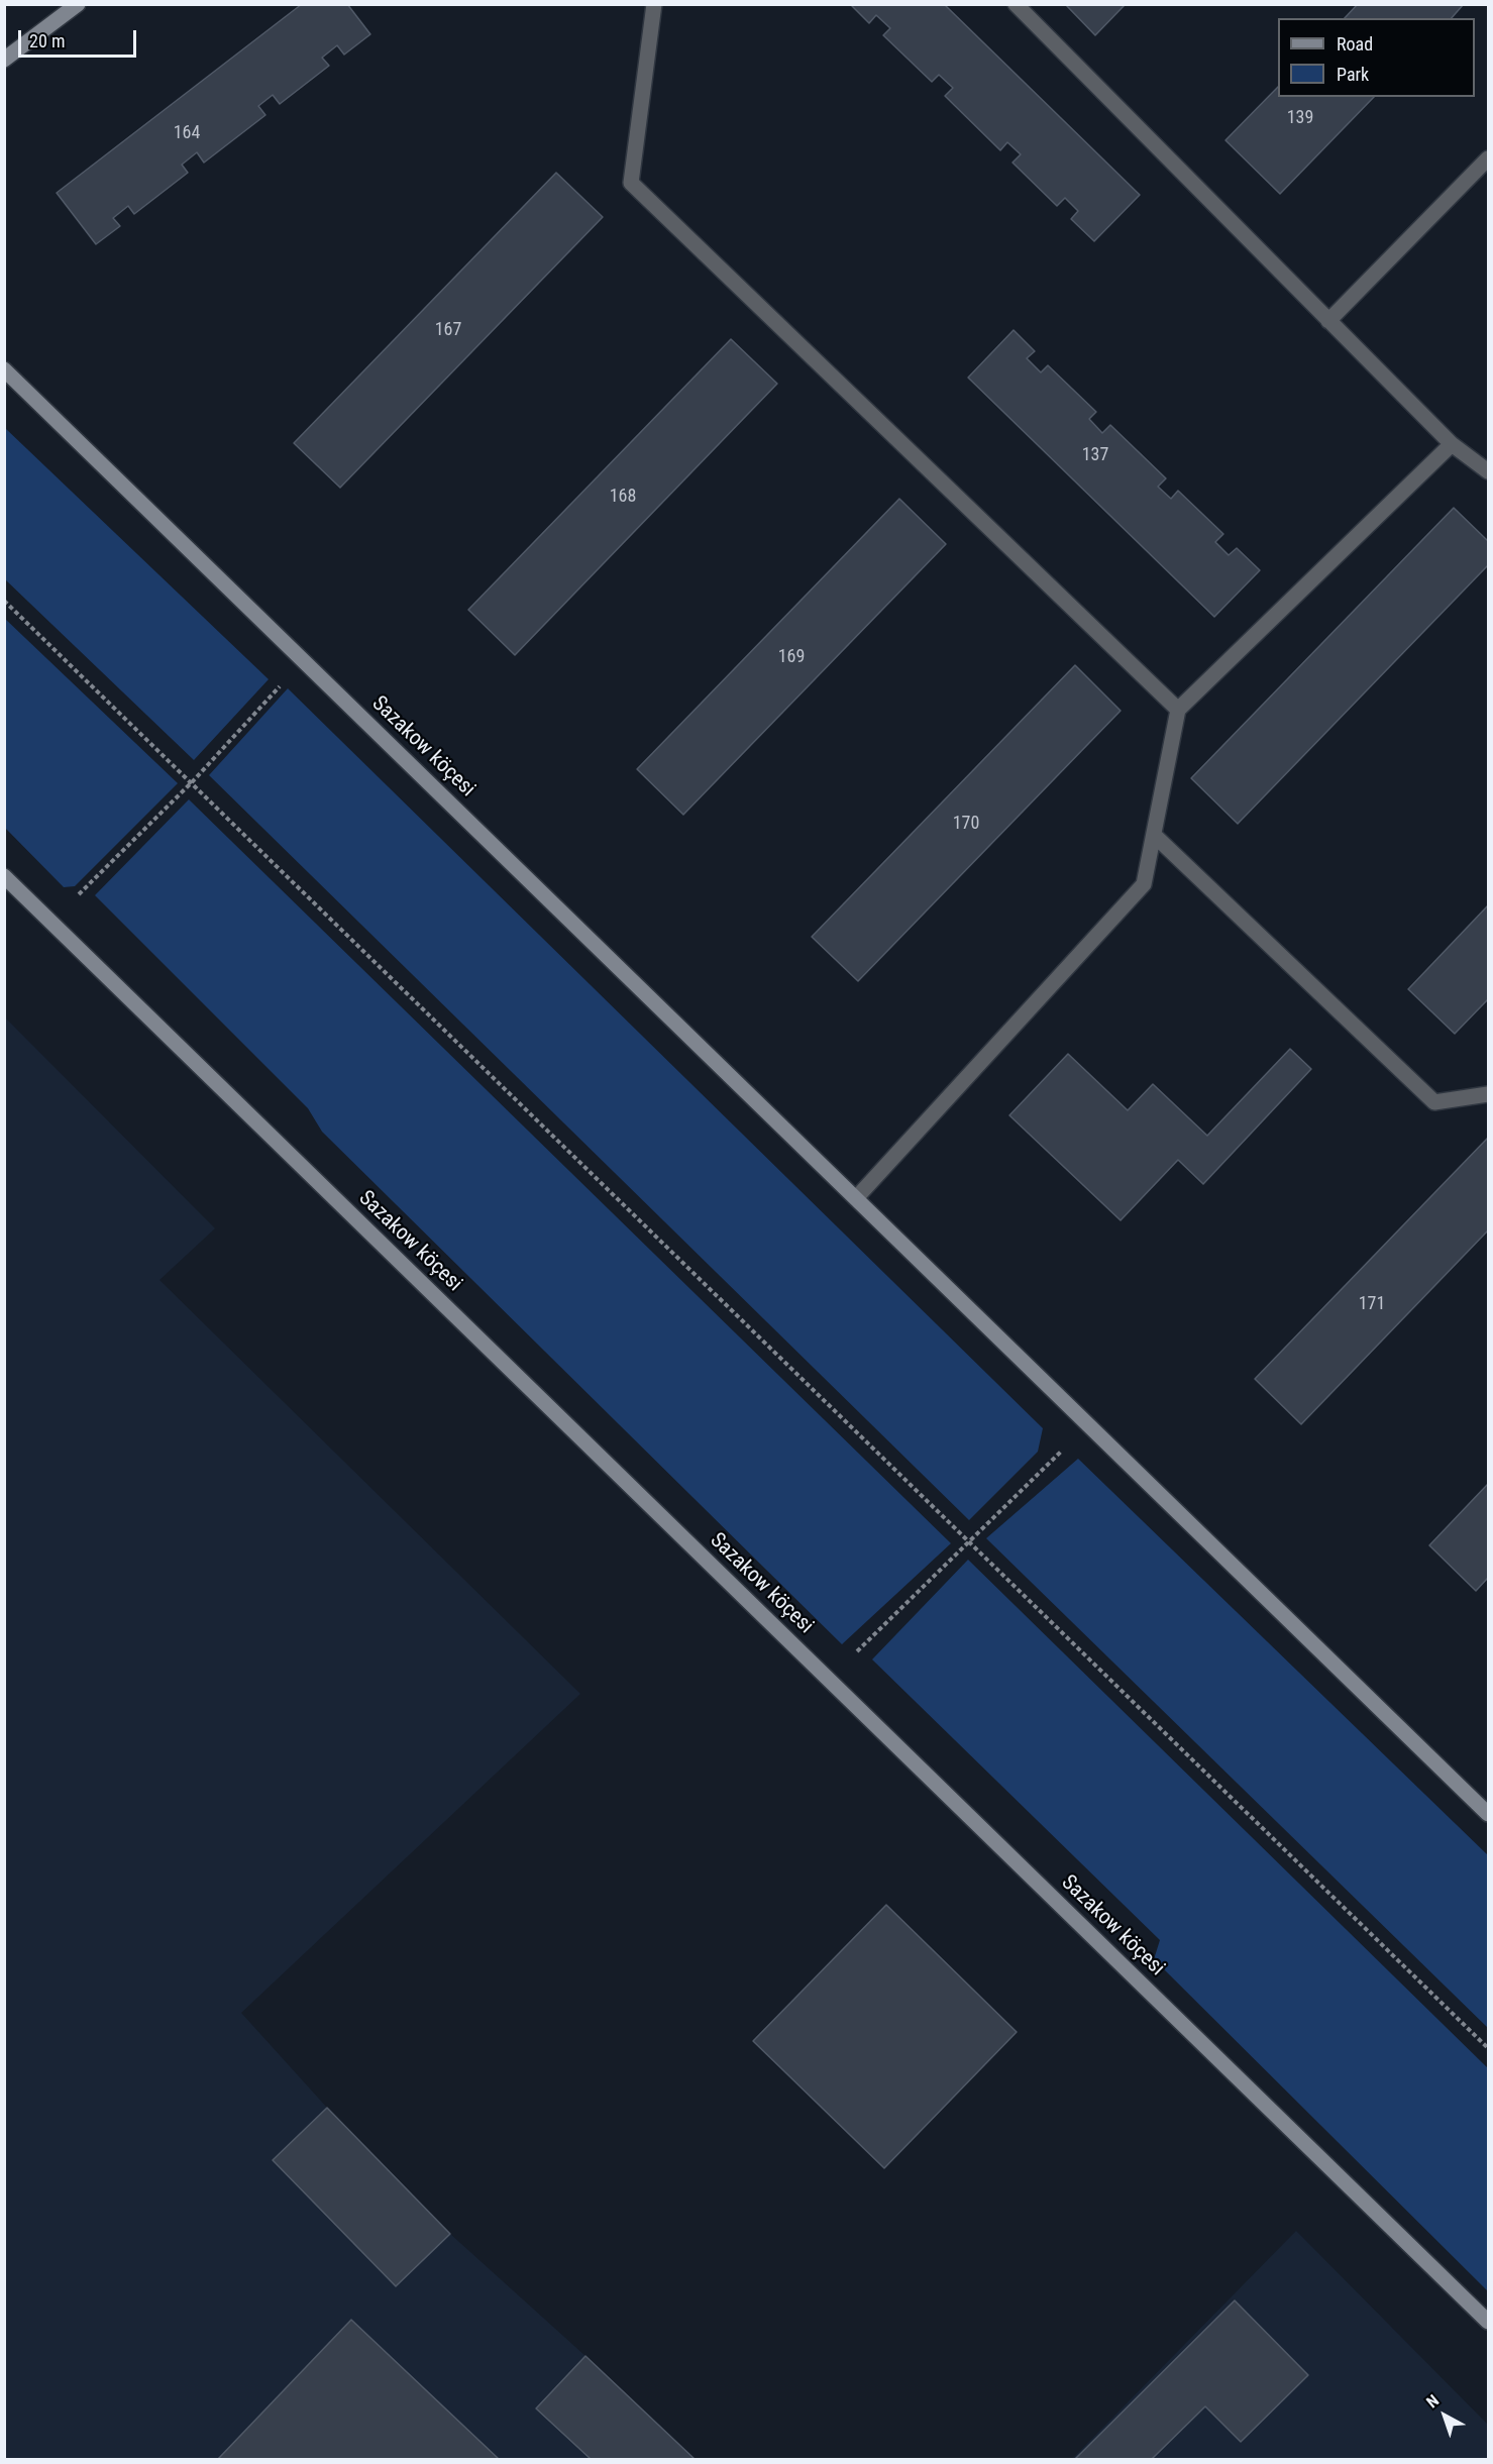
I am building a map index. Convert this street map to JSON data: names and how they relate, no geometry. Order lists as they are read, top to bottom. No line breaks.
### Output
{"streets":{"main road":["Sazakow köçesi"]},"house_numbers":["139","164","167","137","168","169","170","171"],"legend":["Road","Park"],"scale_bar":"20 m","north":"top left"}
